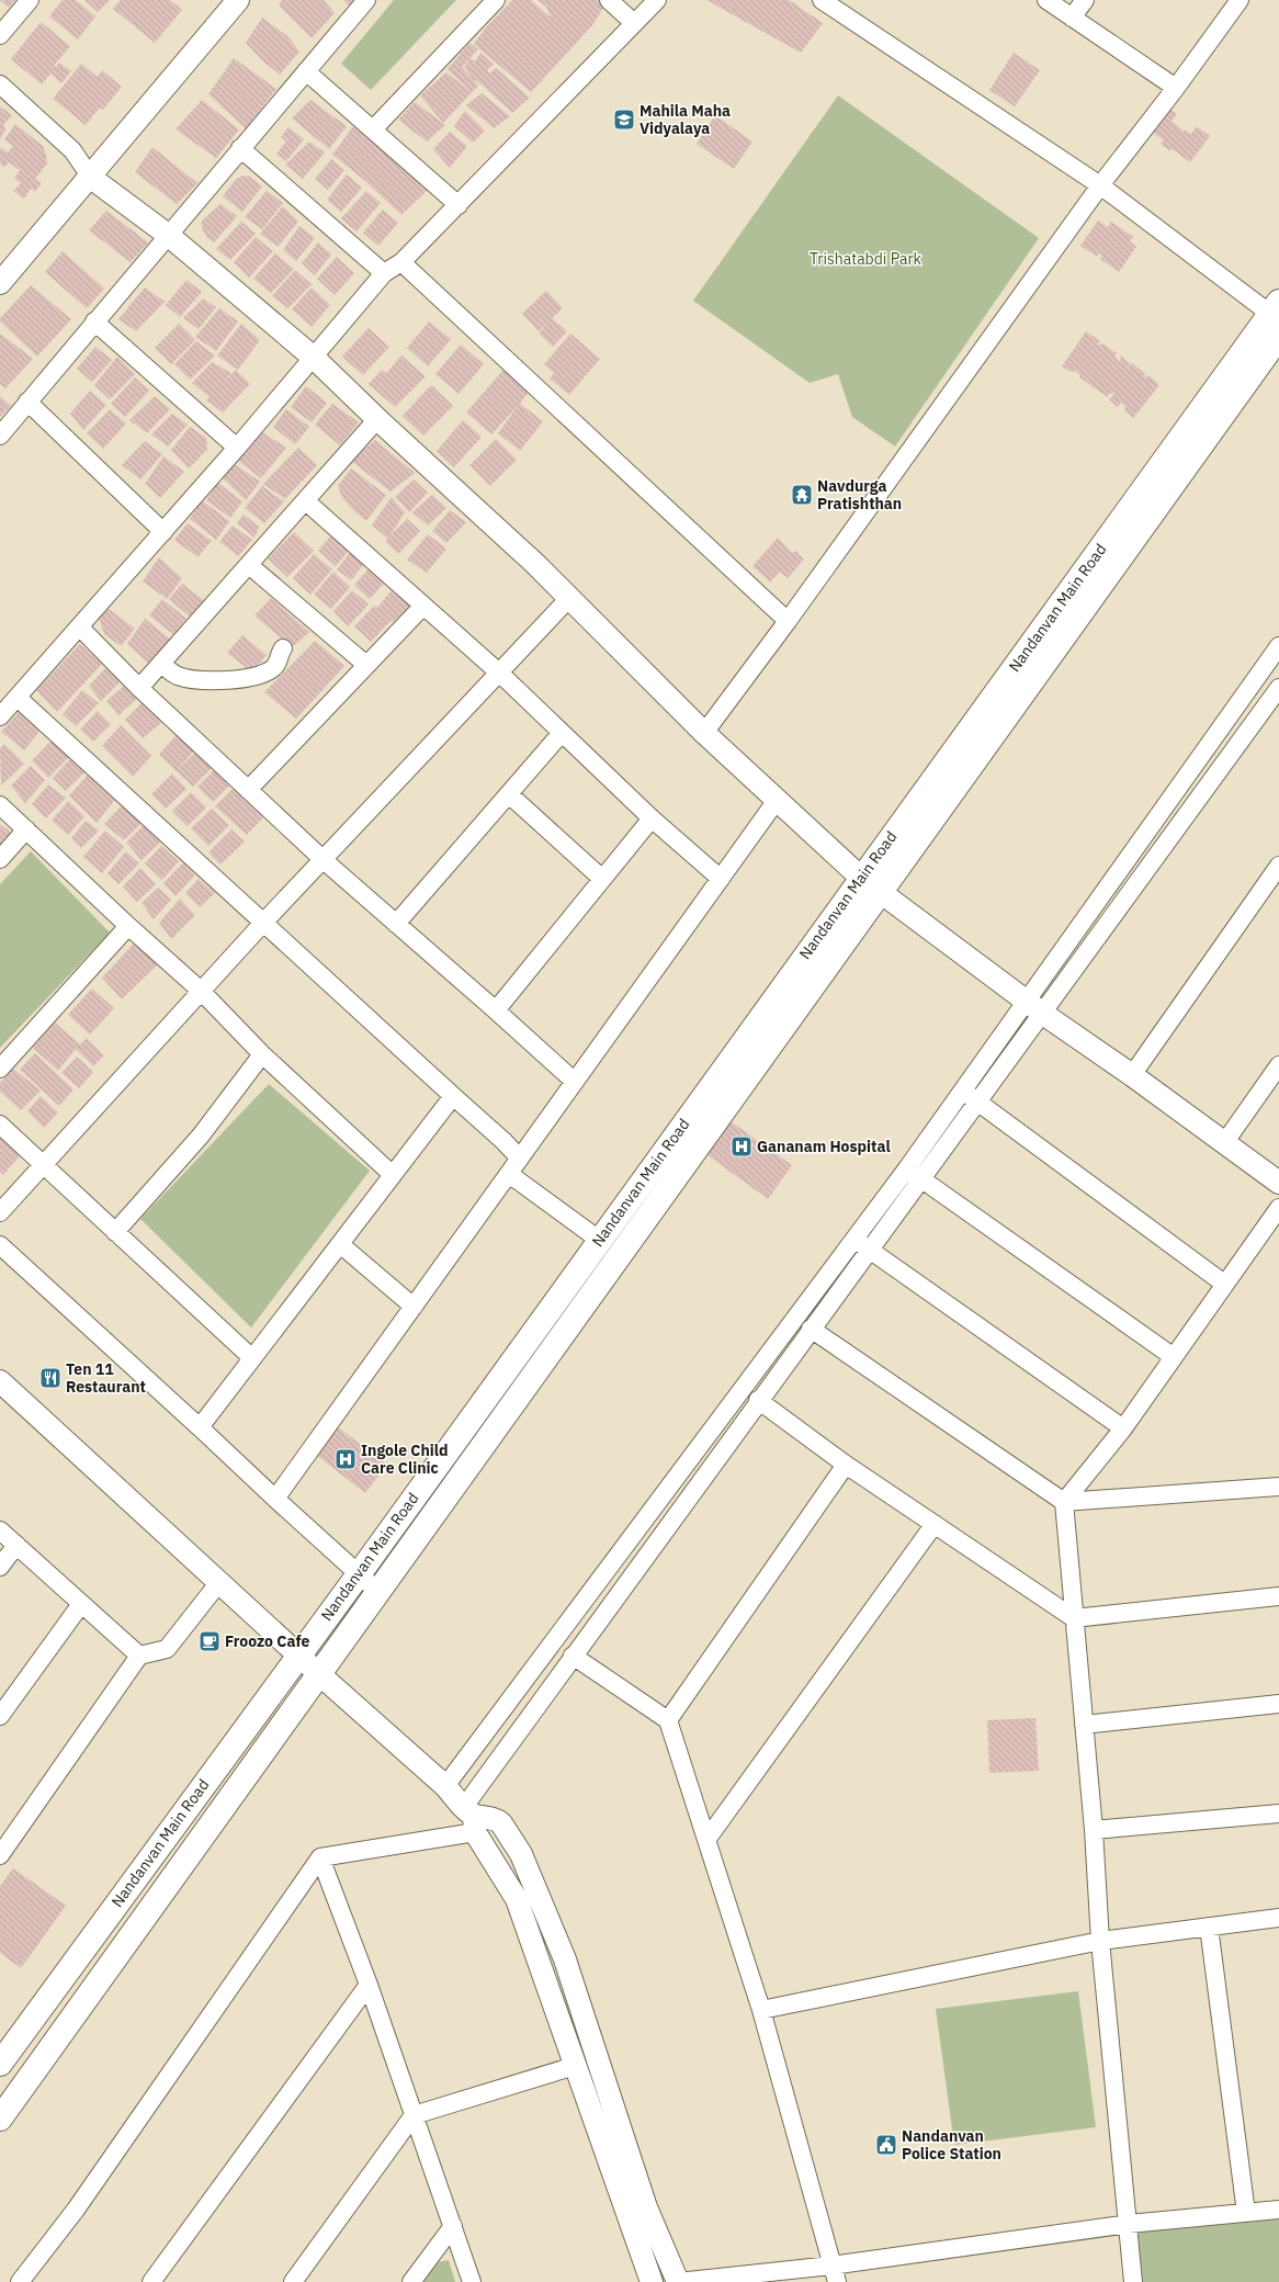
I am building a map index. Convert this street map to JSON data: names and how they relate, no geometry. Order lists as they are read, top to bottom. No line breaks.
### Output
{"streets":{"main road":["Nandanvan Main Road"]},"parks":["Trishatabdi Park"],"places":{"school or university":["Mahila Maha Vidyalaya"],"temple":["Navdurga Pratishthan"],"hospital":["Gananam Hospital","Ingole Child Care Clinic"],"restaurant":["Ten 11 Restaurant"],"cafe":["Froozo Cafe"],"public building":["Nandanvan Police Station"]}}
